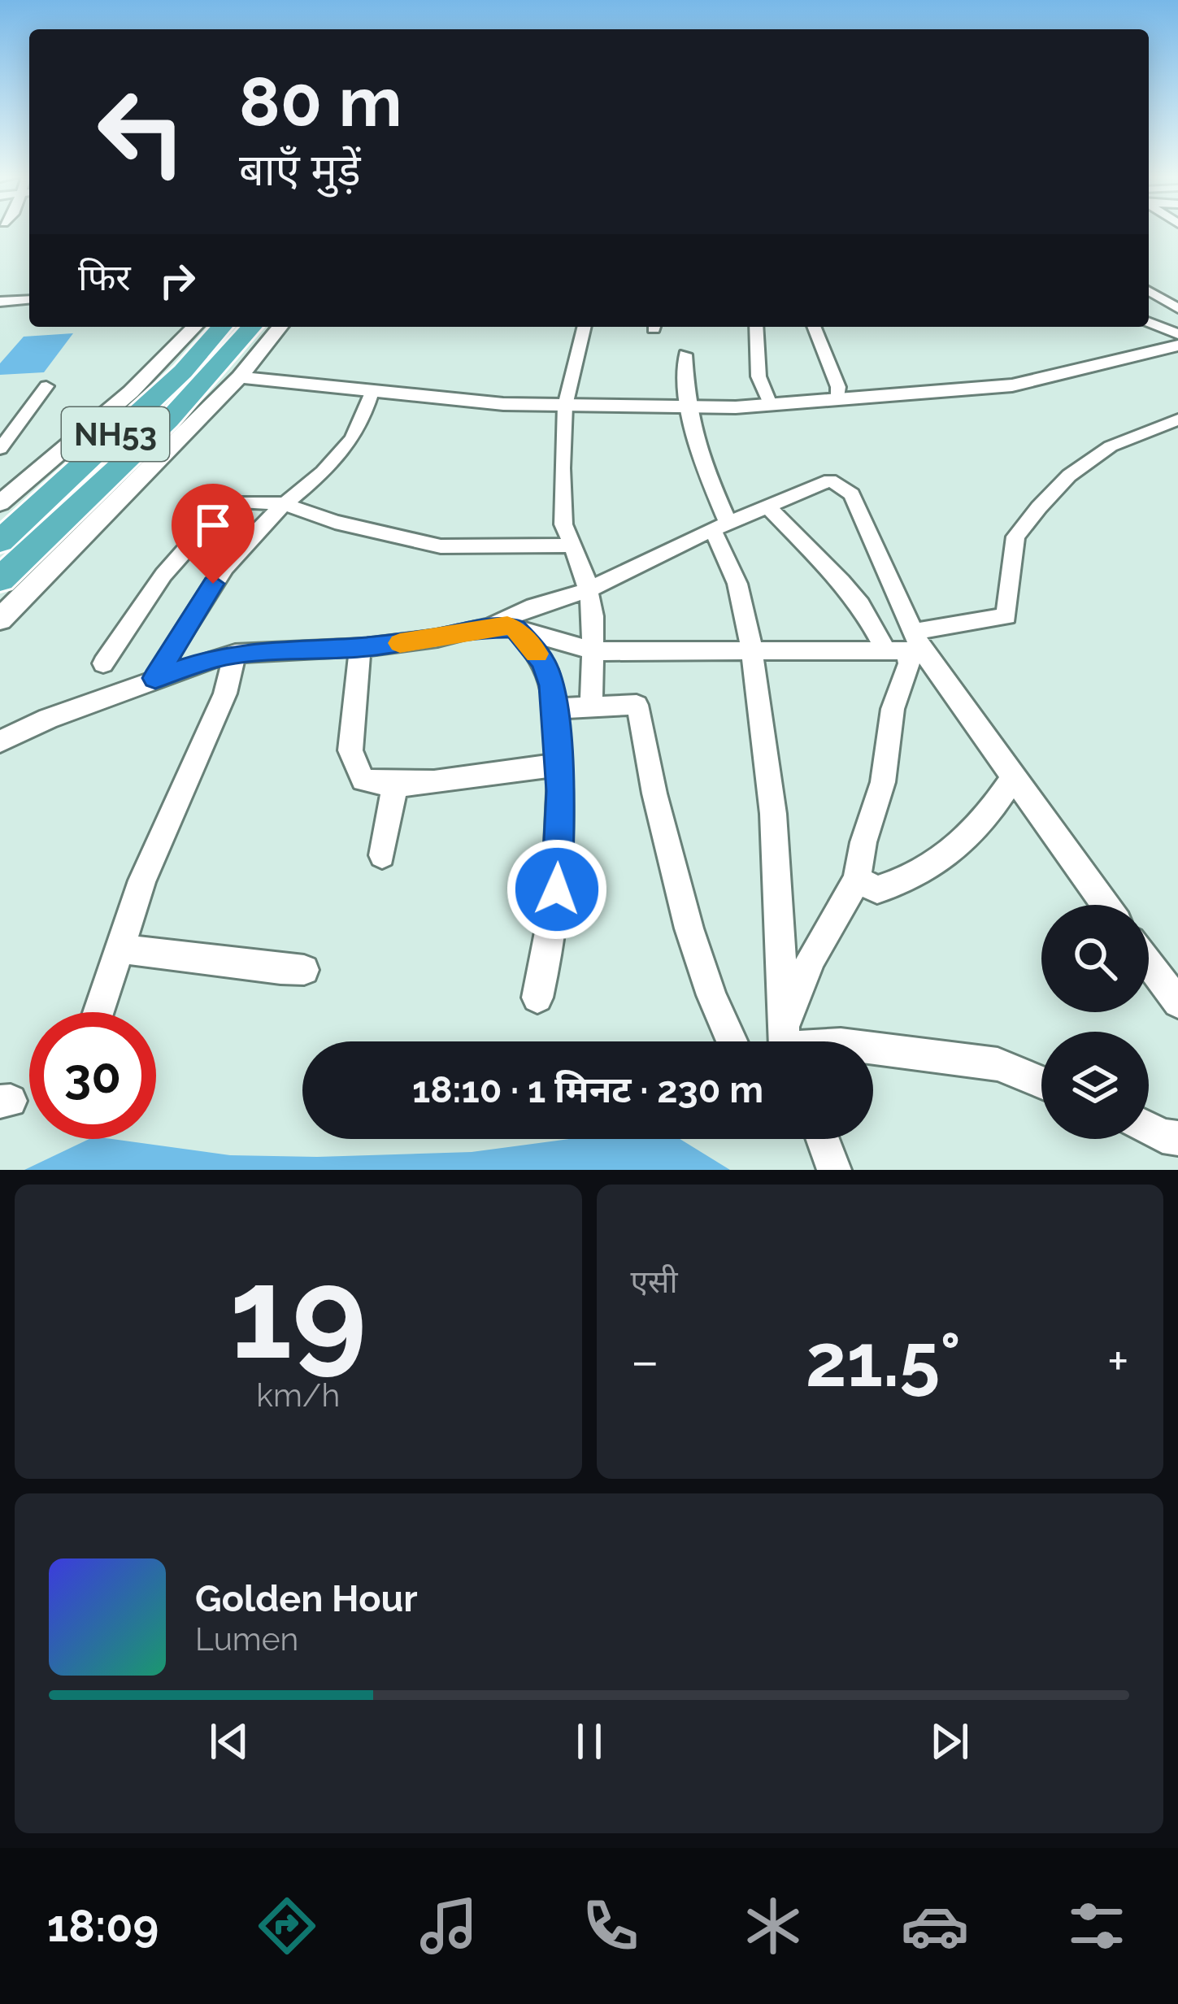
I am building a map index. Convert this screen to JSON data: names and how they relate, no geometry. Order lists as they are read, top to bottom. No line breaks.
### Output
{"streets":{"highway":["NH53"]},"page":{"turn":["80 m","बाएँ मुड़ें"],"then":"फिर","limit":"30","trip":"18:10 · 1 मिनट · 230 m","tile":[["19","km/h"],"एसी"],"heat":["−","21.5°","+"],"song":["Golden Hour","Lumen"],"tabs":"18:09"}}
